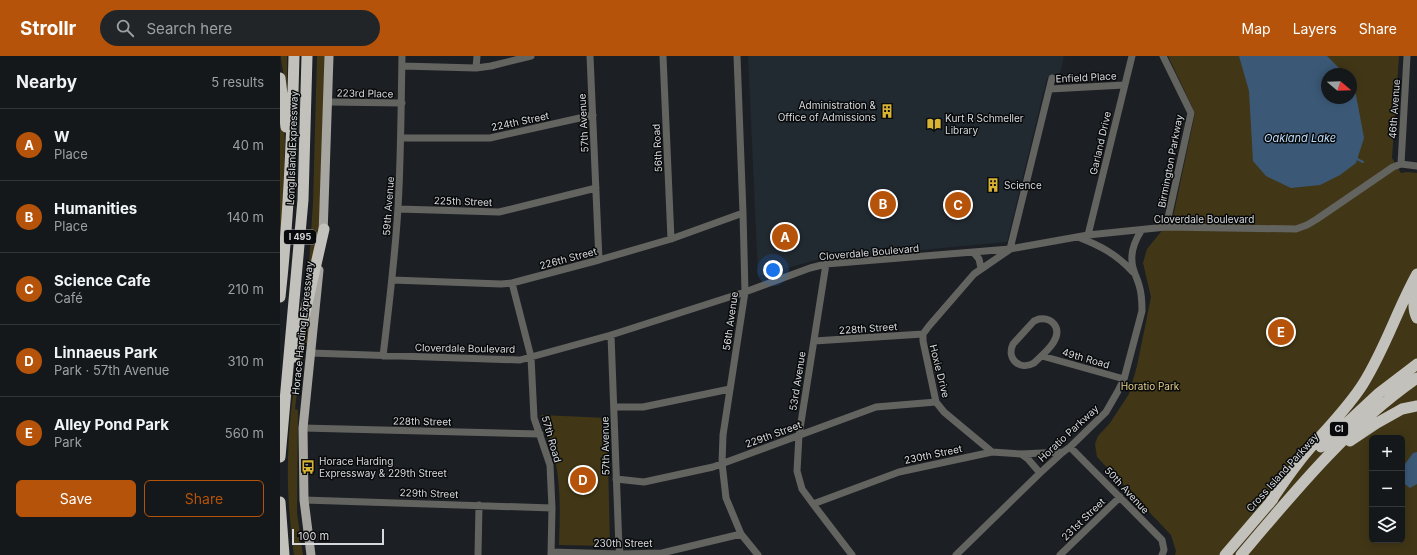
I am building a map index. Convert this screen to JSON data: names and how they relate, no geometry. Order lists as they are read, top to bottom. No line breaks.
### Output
{"streets":{"highway":["Long Island Expressway","I 495","CI","Cross Island Parkway"],"main road":["Horace Harding Expressway"],"street":["Enfield Place","223rd Place","46th Avenue","224th Street","57th Avenue","Garland Drive","56th Road","Birmington Parkway","225th Street","59th Avenue","Cloverdale Boulevard","226th Street","56th Avenue","228th Street","49th Road","Hoxie Drive","53rd Avenue","Horatio Parkway","229th Street","57th Road","230th Street","50th Avenue","231st Street"]},"crossings":[["Enfield Place","Garland Drive"],["223rd Place","59th Avenue"],["223rd Place","Horace Harding Expressway"],["46th Avenue","Cloverdale Boulevard"],["224th Street","57th Avenue"],["224th Street","59th Avenue"],["57th Avenue","225th Street"],["57th Avenue","Cloverdale Boulevard"],["57th Avenue","226th Street"],["57th Avenue","229th Street"],["57th Avenue","230th Street"],["Garland Drive","Cloverdale Boulevard"],["56th Road","226th Street"],["Birmington Parkway","Cloverdale Boulevard"],["225th Street","59th Avenue"],["59th Avenue","Cloverdale Boulevard"],["59th Avenue","226th Street"],["Cloverdale Boulevard","56th Avenue"],["Cloverdale Boulevard","Horace Harding Expressway"],["Cloverdale Boulevard","Hoxie Drive"],["Cloverdale Boulevard","53rd Avenue"],["Cloverdale Boulevard","Horatio Parkway"],["Cloverdale Boulevard","57th Road"],["226th Street","56th Avenue"],["226th Street","57th Road"],["56th Avenue","229th Street"],["56th Avenue","230th Street"],["Horace Harding Expressway","228th Street"],["Horace Harding Expressway","229th Street"],["228th Street","Hoxie Drive"],["228th Street","53rd Avenue"],["228th Street","57th Road"],["49th Road","Horatio Parkway"],["Hoxie Drive","229th Street"],["Hoxie Drive","230th Street"],["53rd Avenue","229th Street"],["53rd Avenue","230th Street"],["Horatio Parkway","230th Street"],["Horatio Parkway","50th Avenue"],["229th Street","57th Road"],["57th Road","230th Street"],["50th Avenue","231st Street"]],"water":["Oakland Lake"],"parks":["Horatio Park"],"places":{"building":["Administration & Office of Admissions","Science"],"library":["Kurt R Schmeller Library"],"bus stop":["Horace Harding Expressway & 229th Street"]},"scale_bar":"100 m","north":"right","page":{"header":"Strollr","search":"Search here","nav":["Map","Layers","Share"],"heading":["Nearby","5 results"],"list":[{"mark":"A","name":"W","note":"Place","value":"40 m"},{"mark":"B","name":"Humanities","note":"Place","value":"140 m"},{"mark":"C","name":"Science Cafe","note":"Café","value":"210 m"},{"mark":"D","name":"Linnaeus Park","note":"Park · 57th Avenue","value":"310 m"},{"mark":"E","name":"Alley Pond Park","note":"Park","value":"560 m"}],"pins":["B","C","A","E","D"],"map_buttons":["+","−"],"buttons":["Save","Share"],"scale":"100 m"}}
